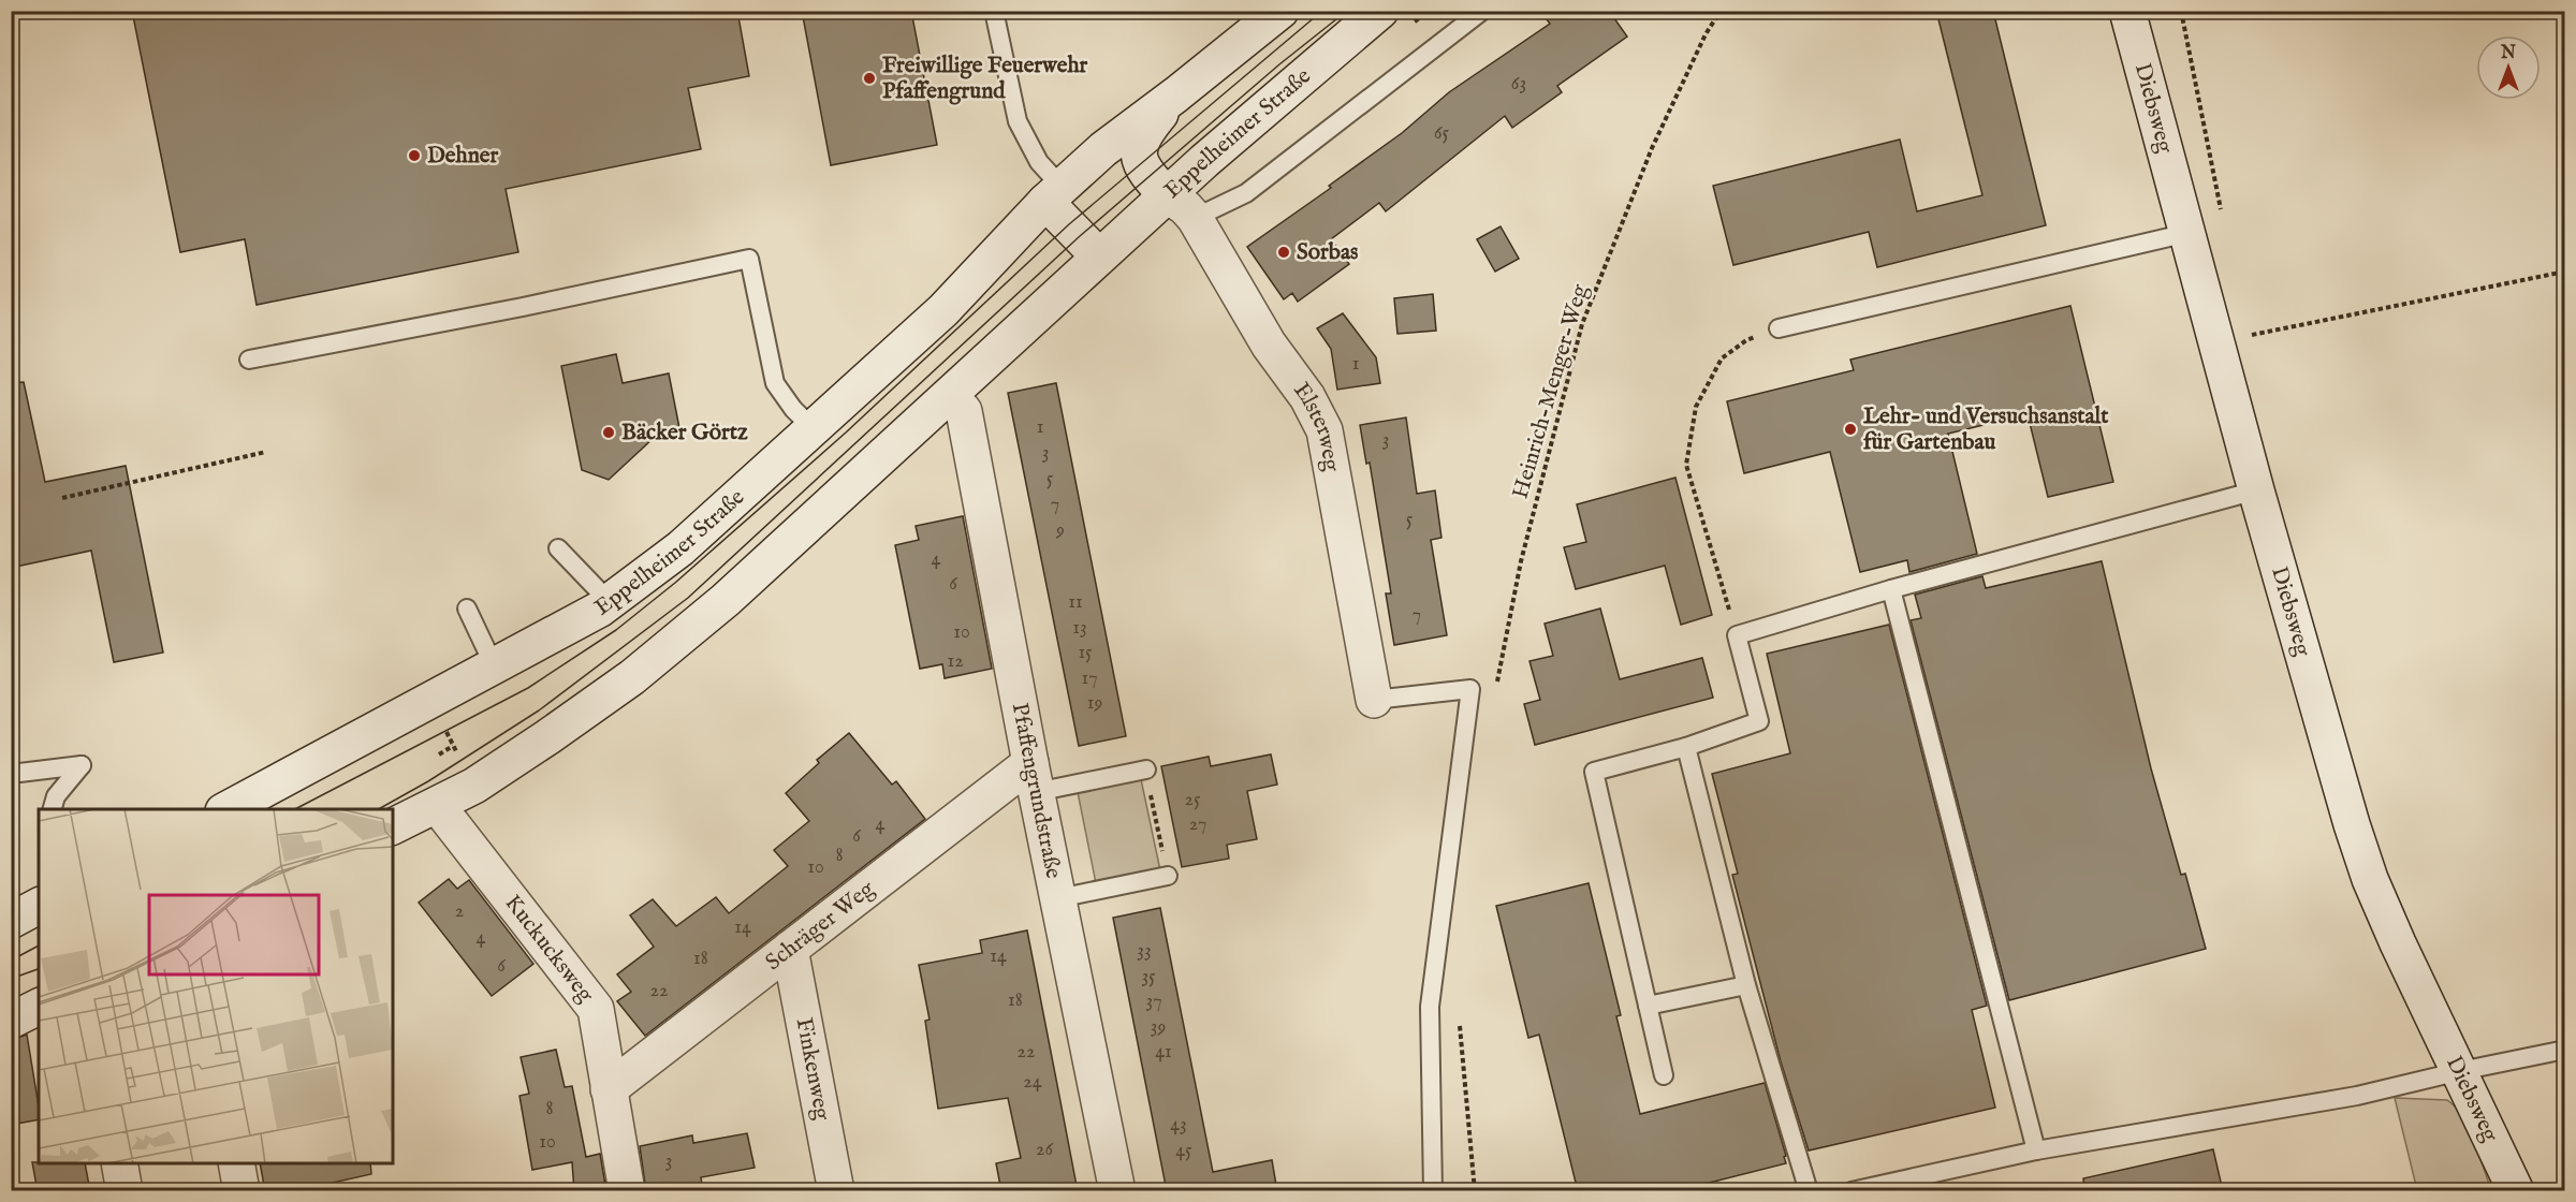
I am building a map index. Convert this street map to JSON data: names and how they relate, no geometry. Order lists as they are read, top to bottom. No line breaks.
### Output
{"streets":{"main road":["Diebsweg","Eppelheimer Straße","Elsterweg","Pfaffengrundstraße","Schräger Weg","Kuckucksweg","Finkenweg"],"path":["Heinrich-Menger-Weg"]},"crossings":[["Eppelheimer Straße","Elsterweg"],["Eppelheimer Straße","Pfaffengrundstraße"],["Eppelheimer Straße","Kuckucksweg"],["Pfaffengrundstraße","Schräger Weg"],["Schräger Weg","Kuckucksweg"],["Schräger Weg","Finkenweg"]],"places":["Freiwillige Feuerwehr Pfaffengrund","Dehner","Sorbas","Lehr- und Versuchsanstalt für Gartenbau","Bäcker Görtz"],"house_numbers":["63","65","1","1","3","3","5","7","5","9","4","6","11","7","13","10","15","12","17","19","25","4","27","6","8","10","2","14","4","33","14","18","6","35","22","18","37","39","22","41","24","8","43","10","26","45","3"],"north":"top"}
